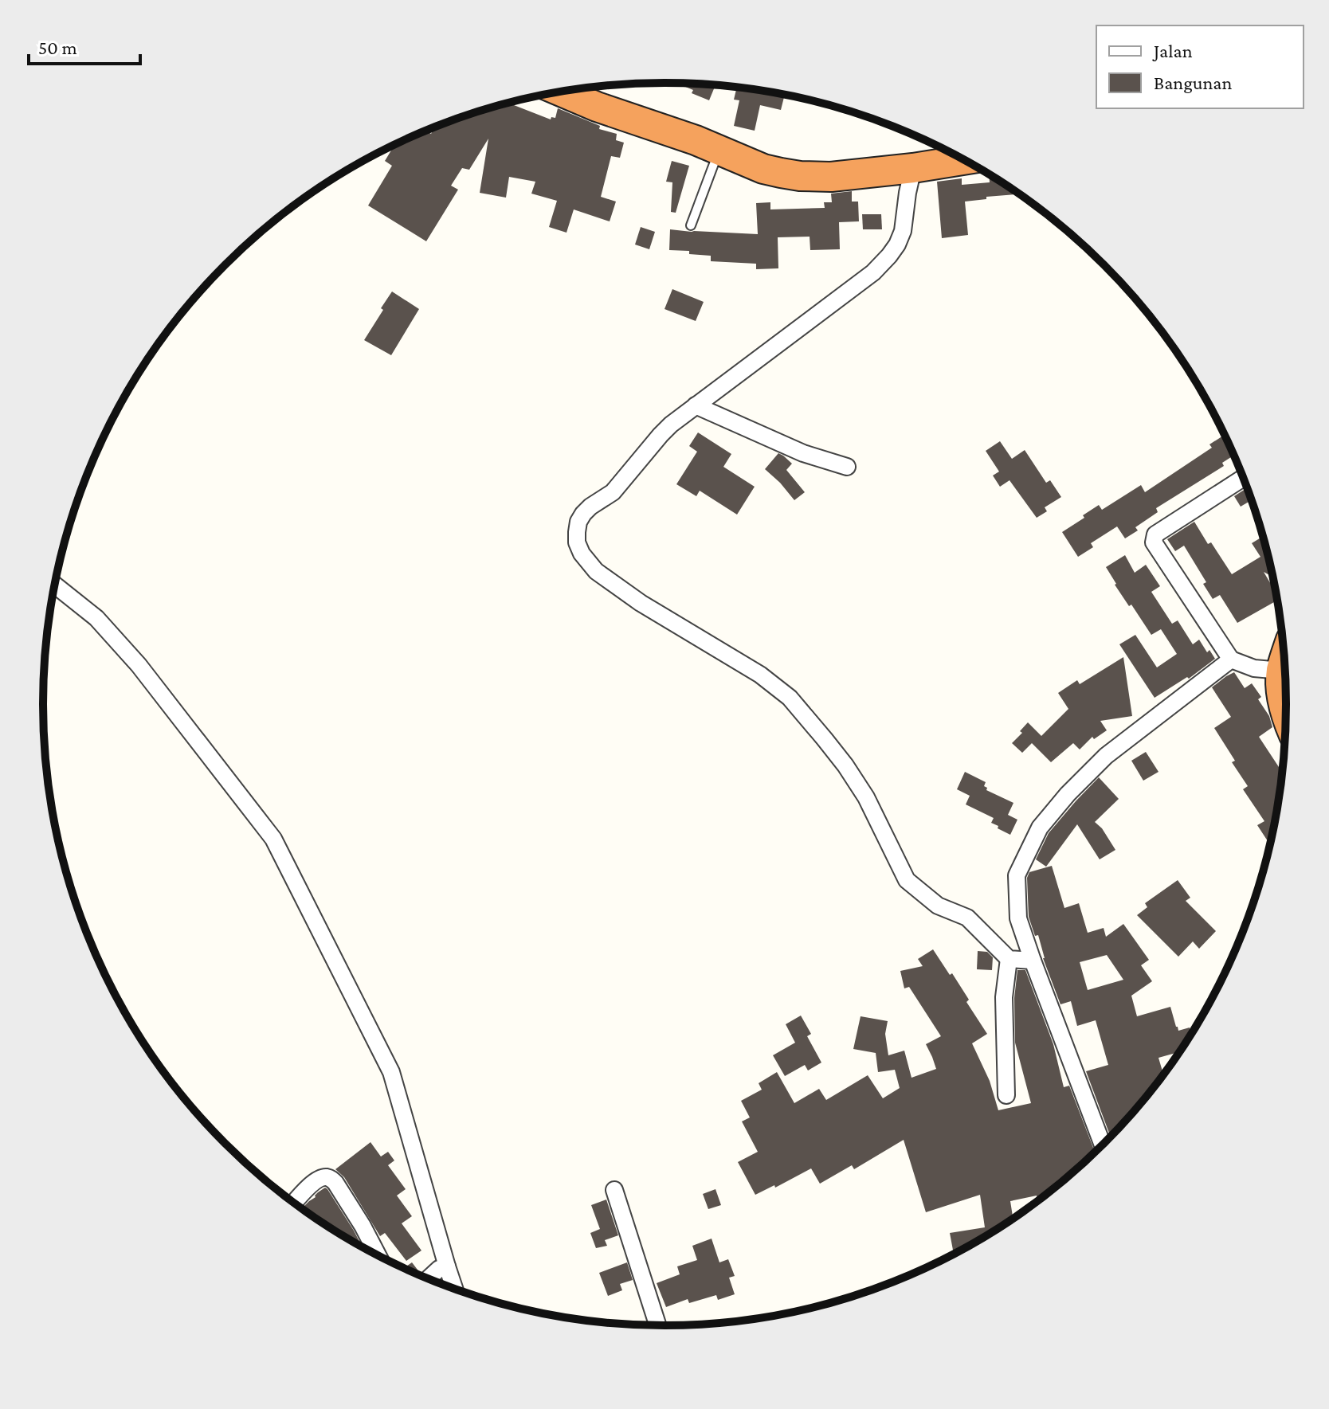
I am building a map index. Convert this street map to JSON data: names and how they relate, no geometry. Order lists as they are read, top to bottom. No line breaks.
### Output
{"legend":["Jalan","Bangunan"],"scale_bar":"50 m"}
